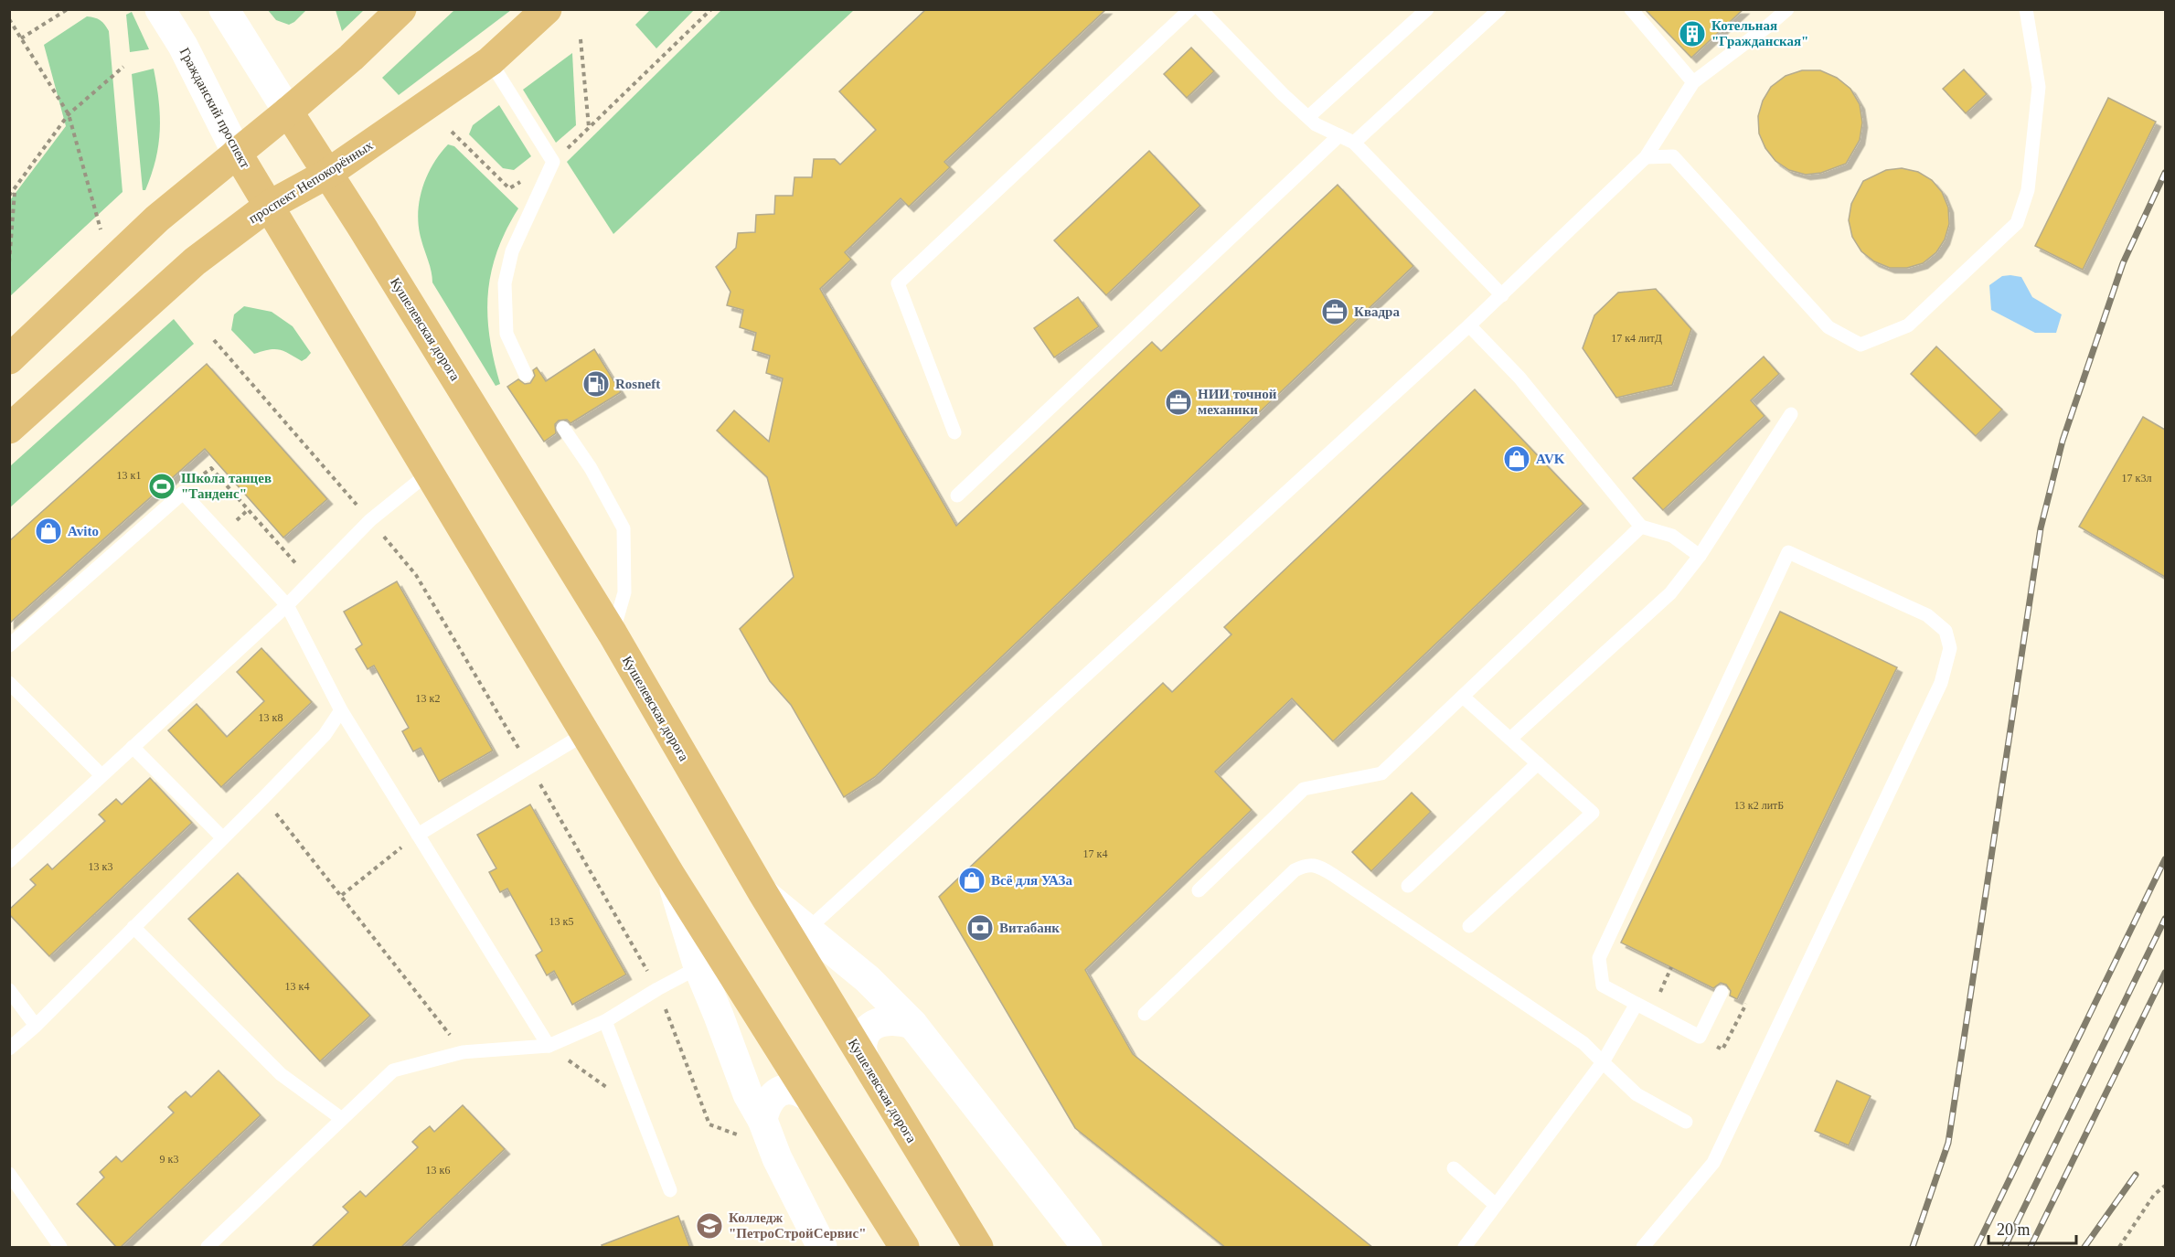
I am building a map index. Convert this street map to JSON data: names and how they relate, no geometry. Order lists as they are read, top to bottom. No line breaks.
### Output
{"streets":{"main road":["Гражданский проспект","проспект Непокорённых","Кушелевская дорога"]},"crossings":[["Гражданский проспект","проспект Непокорённых"],["проспект Непокорённых","Кушелевская дорога"]],"places":{"building":["Котельная \"Гражданская\""],"office":["Квадра","НИИ точной механики"],"fuel station":["Rosneft"],"shop":["AVK","Avito","Всё для УАЗа"],"sports":["Школа танцев \"Танденс\""],"bank":["Витабанк"],"school or university":["Колледж \"ПетроСтройСервис\""]},"house_numbers":["17 к4 литД","13 к1","17 к3л","13 к2","13 к8","13 к2 литБ","17 к4","13 к3","13 к5","13 к4","9 к3","13 к6"],"scale_bar":"20 m"}
